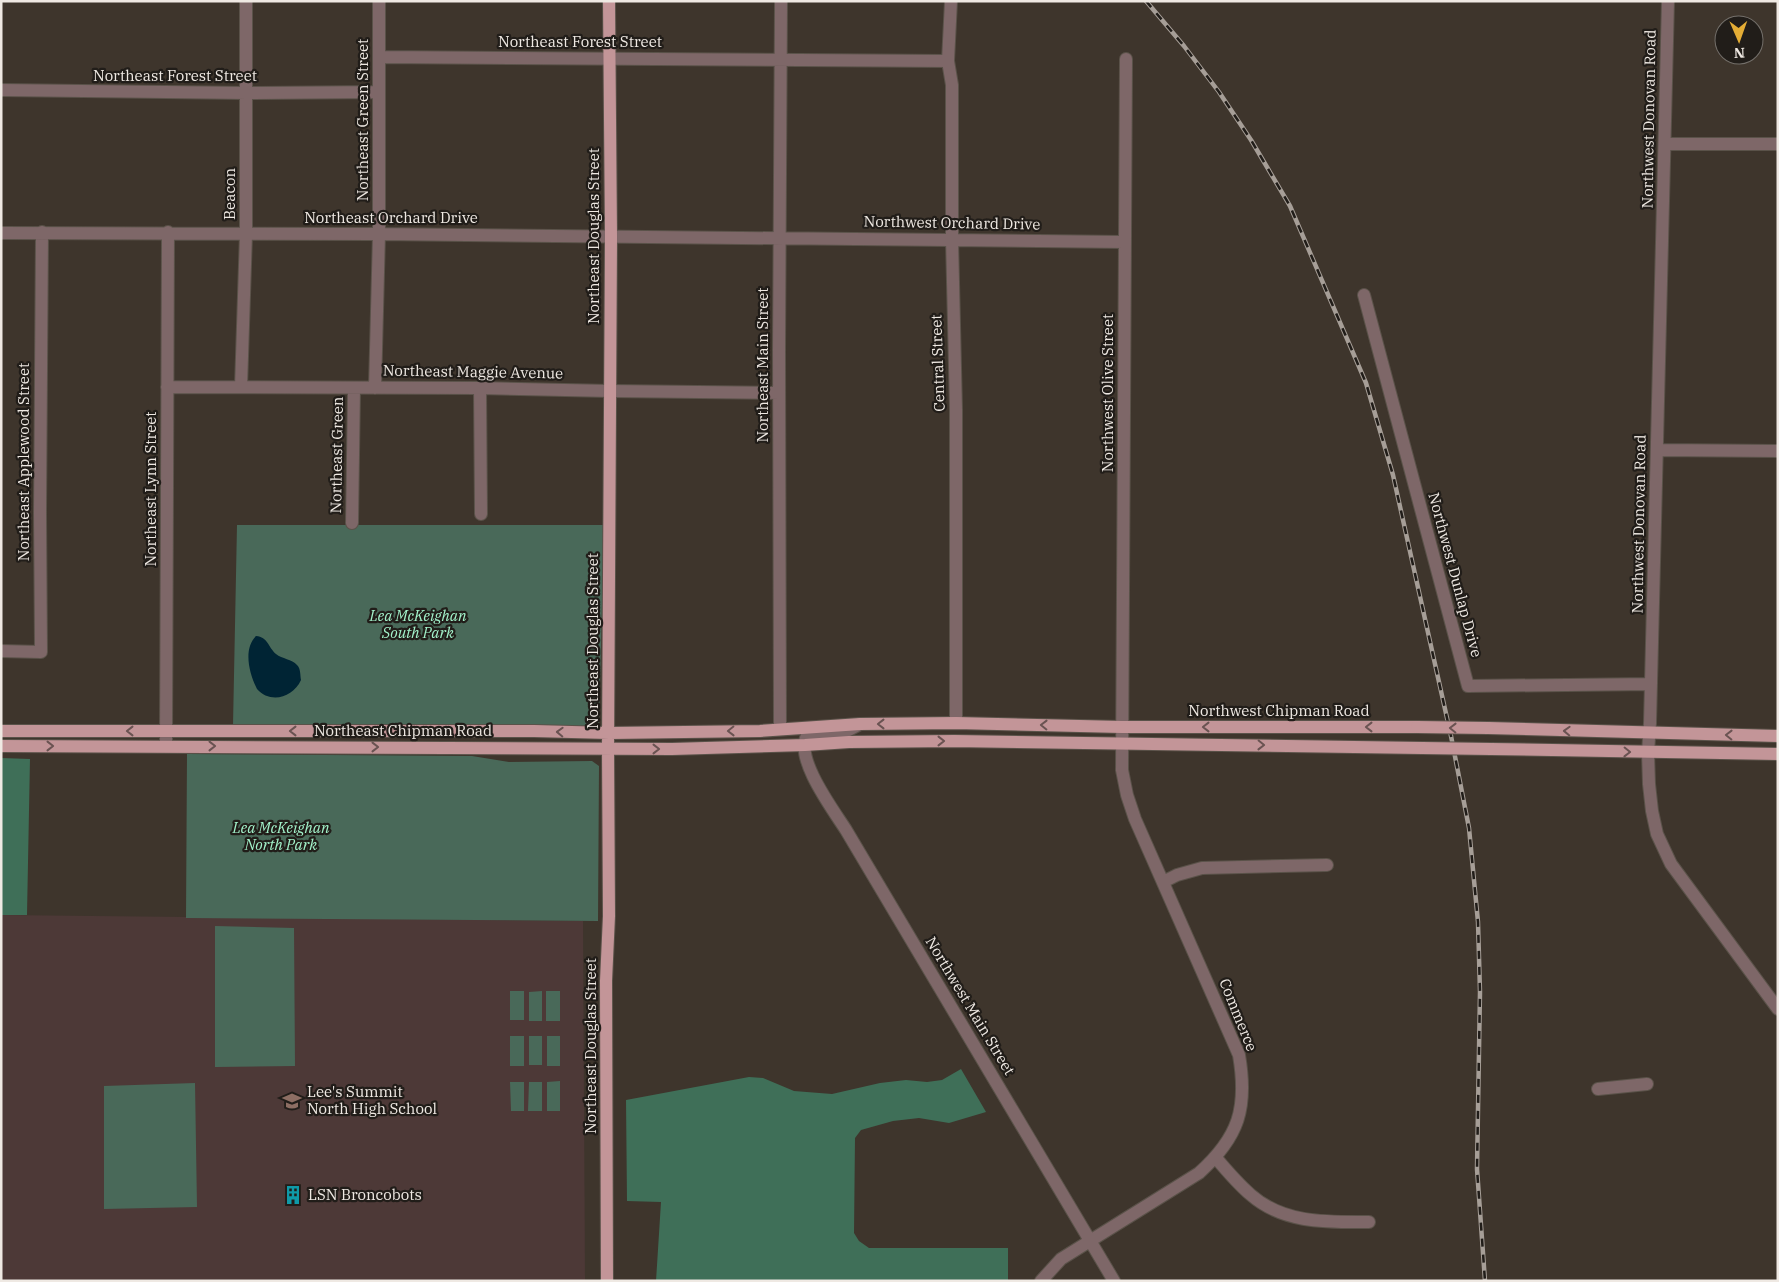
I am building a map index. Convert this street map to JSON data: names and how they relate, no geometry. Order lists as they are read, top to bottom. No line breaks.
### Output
{"streets":{"main road":["Northeast Douglas Street","Northwest Chipman Road","Northeast Chipman Road"],"street":["Northeast Forest Street","Northwest Donovan Road","Northeast Green Street","Beacon","Northeast Orchard Drive","Northwest Orchard Drive","Central Street","Northeast Main Street","Northeast Maggie Avenue","Northwest Olive Street","Northeast Green","Northeast Applewood Street","Northeast Lynn Street","Northwest Dunlap Drive","Northwest Main Street","Commerce"]},"crossings":[["Northeast Forest Street","Northeast Green Street"],["Northeast Forest Street","Beacon"],["Northeast Forest Street","Northeast Douglas Street"],["Northeast Forest Street","Central Street"],["Northeast Forest Street","Northeast Main Street"],["Northwest Donovan Road","Northwest Dunlap Drive"],["Northwest Donovan Road","Northwest Chipman Road"],["Northeast Green Street","Northeast Orchard Drive"],["Northeast Green Street","Northeast Maggie Avenue"],["Beacon","Northeast Orchard Drive"],["Beacon","Northeast Maggie Avenue"],["Northeast Orchard Drive","Northwest Orchard Drive"],["Northeast Orchard Drive","Northeast Douglas Street"],["Northeast Orchard Drive","Northeast Main Street"],["Northeast Orchard Drive","Northeast Applewood Street"],["Northeast Orchard Drive","Northeast Lynn Street"],["Northwest Orchard Drive","Central Street"],["Northwest Orchard Drive","Northeast Main Street"],["Northwest Orchard Drive","Northwest Olive Street"],["Northeast Douglas Street","Northeast Maggie Avenue"],["Northeast Douglas Street","Northeast Chipman Road"],["Central Street","Northwest Chipman Road"],["Northeast Main Street","Northeast Maggie Avenue"],["Northeast Main Street","Northwest Chipman Road"],["Northeast Main Street","Northeast Chipman Road"],["Northeast Maggie Avenue","Northeast Green"],["Northeast Maggie Avenue","Northeast Lynn Street"],["Northwest Olive Street","Northwest Chipman Road"],["Northwest Olive Street","Commerce"],["Northeast Lynn Street","Northeast Chipman Road"],["Northwest Chipman Road","Northeast Chipman Road"],["Northeast Chipman Road","Northwest Main Street"],["Northwest Main Street","Commerce"]],"parks":["Lea McKeighan South Park","Lea McKeighan North Park"],"places":{"school or university":["Lee's Summit North High School"],"building":["LSN Broncobots"]},"north":"bottom"}
